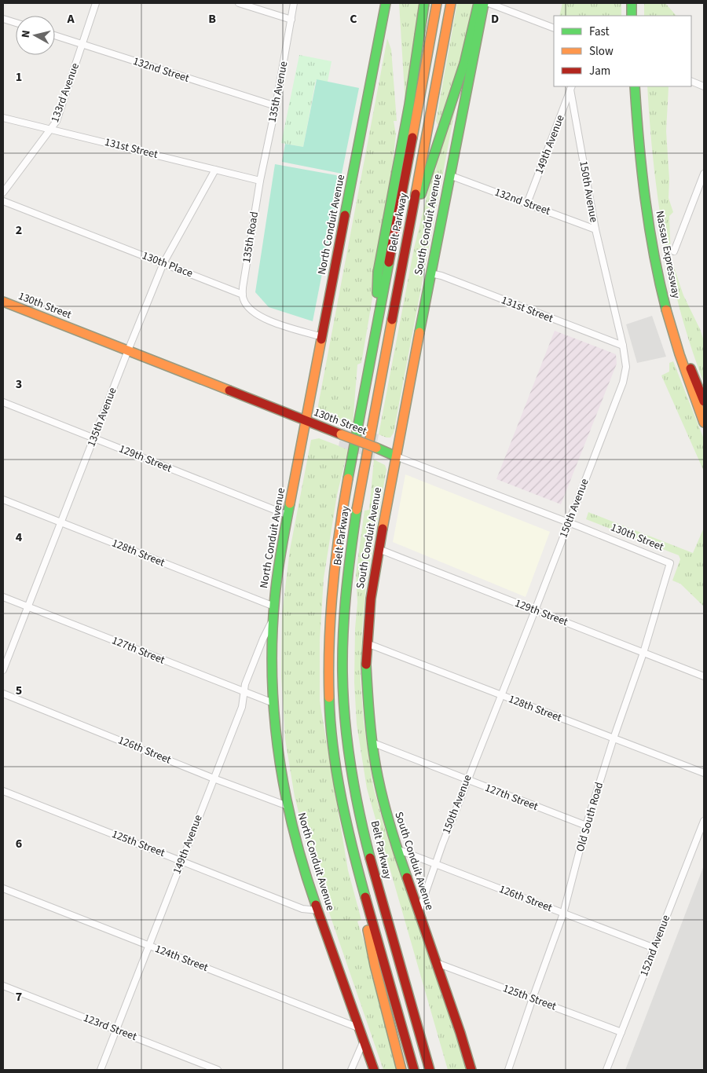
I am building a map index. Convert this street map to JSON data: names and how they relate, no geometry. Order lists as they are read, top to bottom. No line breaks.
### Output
{"streets":{"main road":["Belt Parkway","North Conduit Avenue","South Conduit Avenue","Nassau Expressway","130th Street"],"street":["132nd Street","135th Avenue","133rd Avenue","149th Avenue","131st Street","150th Avenue","135th Road","130th Place","129th Street","128th Street","127th Street","126th Street","Old South Road","125th Street","152nd Avenue","124th Street","123rd Street"]},"crossings":[["132nd Street","135th Avenue"],["132nd Street","133rd Avenue"],["132nd Street","149th Avenue"],["132nd Street","150th Avenue"],["132nd Street","South Conduit Avenue"],["135th Avenue","131st Street"],["135th Avenue","135th Road"],["135th Avenue","130th Place"],["135th Avenue","130th Street"],["135th Avenue","129th Street"],["135th Avenue","128th Street"],["135th Avenue","127th Street"],["133rd Avenue","131st Street"],["149th Avenue","150th Avenue"],["149th Avenue","North Conduit Avenue"],["149th Avenue","127th Street"],["149th Avenue","126th Street"],["149th Avenue","125th Street"],["149th Avenue","124th Street"],["149th Avenue","123rd Street"],["131st Street","150th Avenue"],["131st Street","South Conduit Avenue"],["131st Street","135th Road"],["150th Avenue","South Conduit Avenue"],["150th Avenue","130th Street"],["150th Avenue","129th Street"],["150th Avenue","128th Street"],["150th Avenue","127th Street"],["150th Avenue","126th Street"],["North Conduit Avenue","130th Street"],["North Conduit Avenue","129th Street"],["North Conduit Avenue","128th Street"],["North Conduit Avenue","127th Street"],["North Conduit Avenue","126th Street"],["North Conduit Avenue","125th Street"],["North Conduit Avenue","124th Street"],["South Conduit Avenue","130th Street"],["South Conduit Avenue","129th Street"],["South Conduit Avenue","128th Street"],["South Conduit Avenue","127th Street"],["South Conduit Avenue","126th Street"],["South Conduit Avenue","125th Street"],["135th Road","130th Place"],["130th Street","Old South Road"],["129th Street","Old South Road"],["128th Street","Old South Road"],["127th Street","Old South Road"],["126th Street","Old South Road"],["126th Street","152nd Avenue"],["Old South Road","125th Street"],["125th Street","152nd Avenue"]],"legend":["Fast","Slow","Jam"],"north":"left","grid":{"columns":["A","B","C","D"],"rows":["1","2","3","4","5","6","7"]}}
